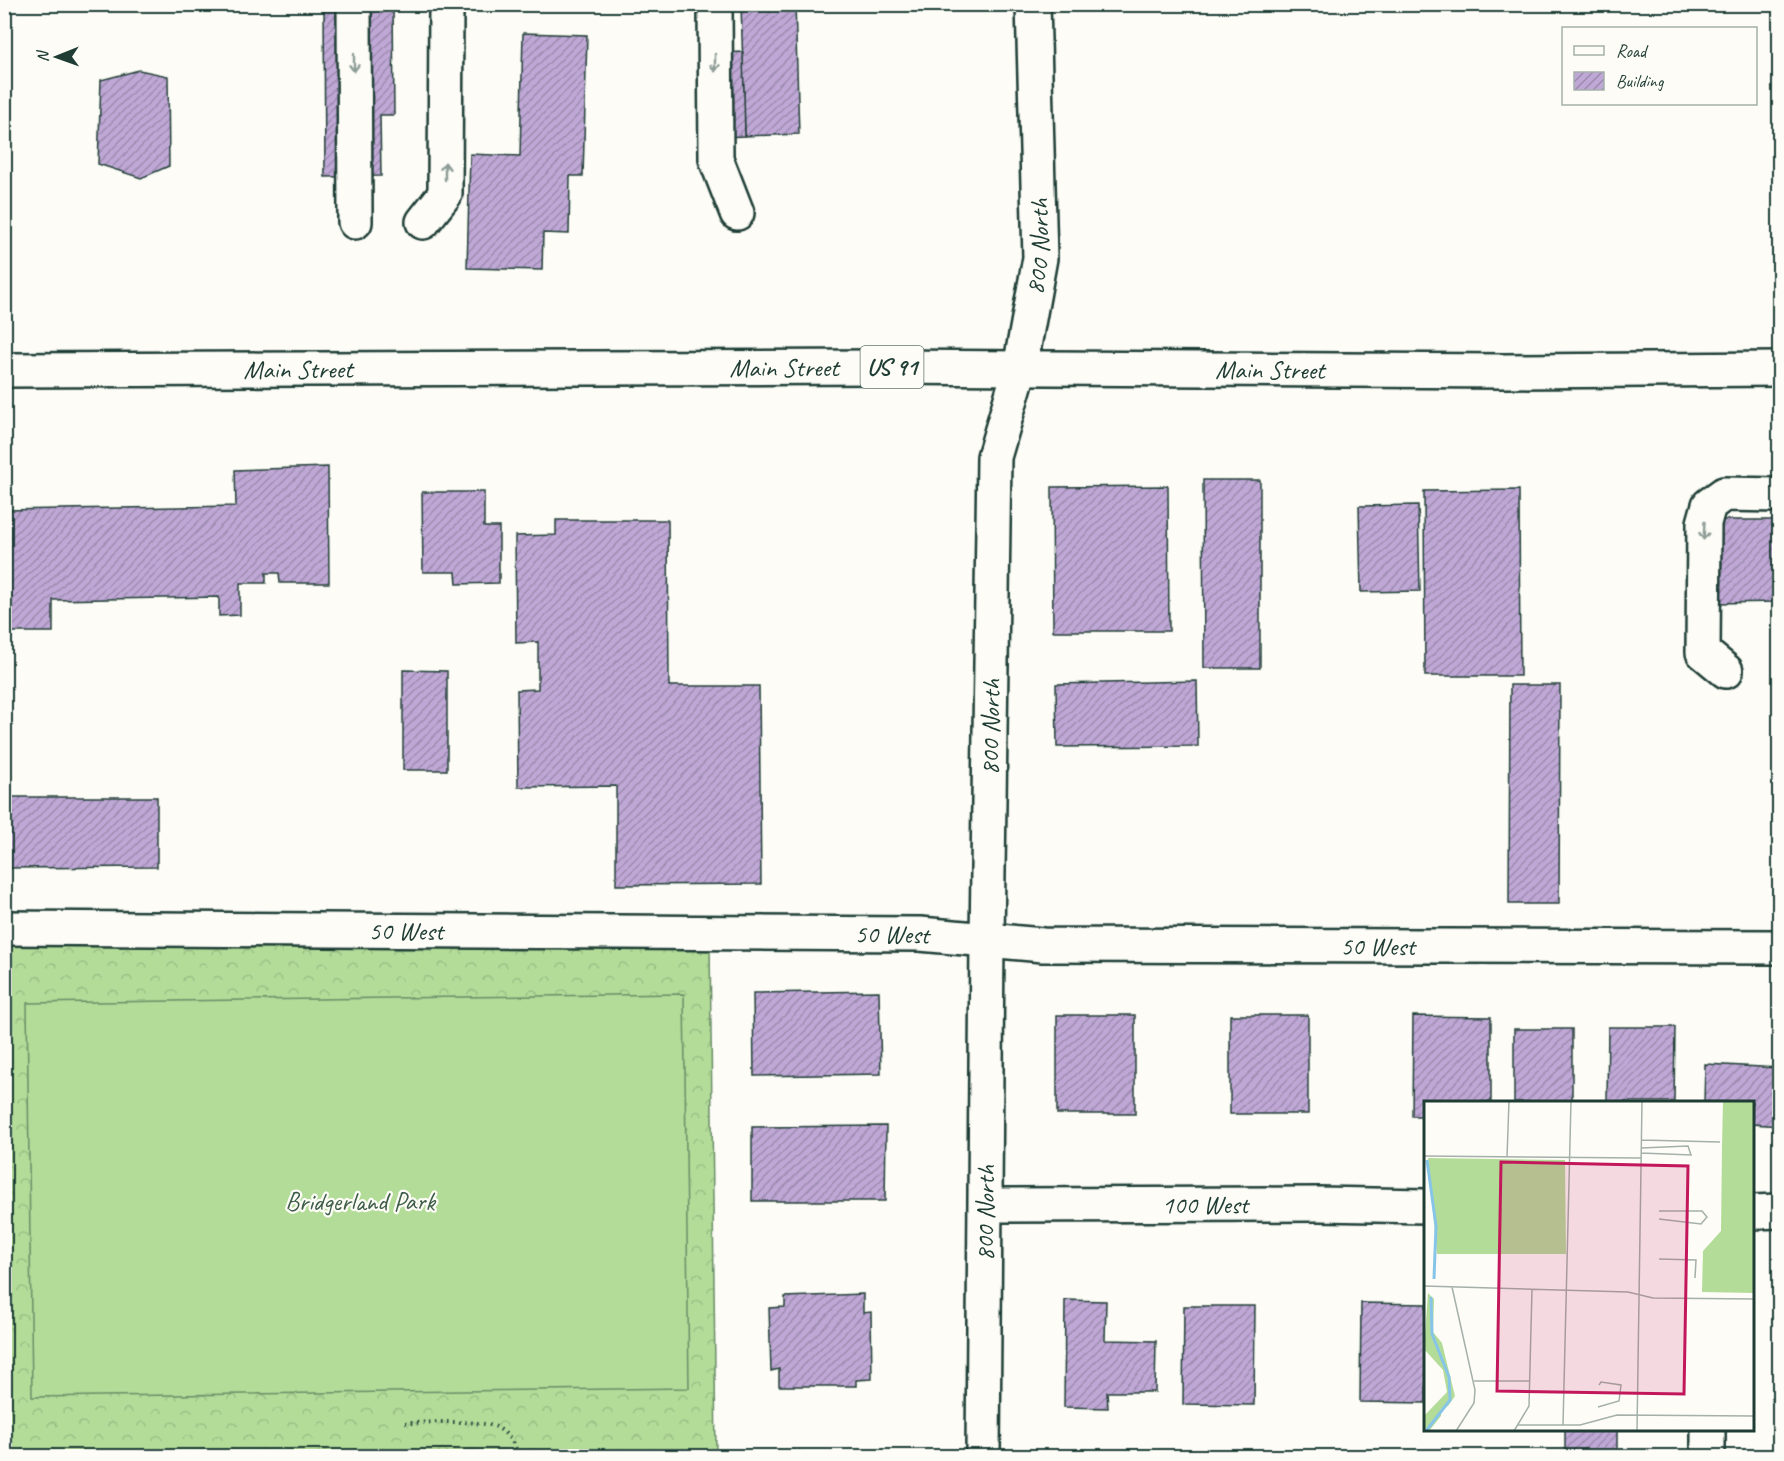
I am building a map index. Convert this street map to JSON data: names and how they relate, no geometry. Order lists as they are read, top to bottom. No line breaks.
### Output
{"streets":{"street":["800 North","US 91","Main Street","50 West","100 West"]},"crossings":[["800 North","Main Street"],["800 North","50 West"],["800 North","100 West"]],"parks":["Bridgerland Park"],"legend":["Road","Building"],"north":"left"}
